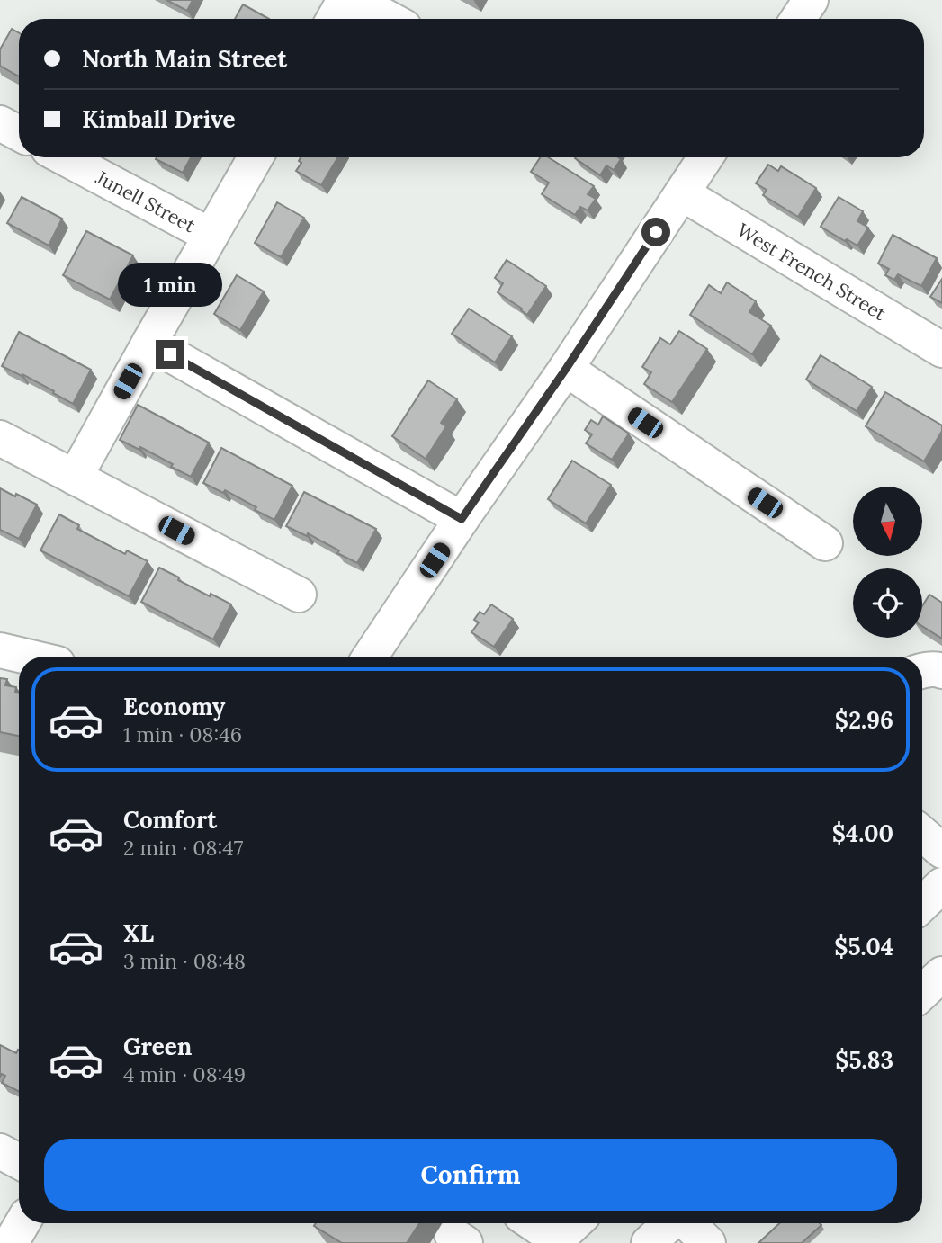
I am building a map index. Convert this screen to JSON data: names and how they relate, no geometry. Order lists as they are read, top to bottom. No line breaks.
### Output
{"streets":{"street":["Junell Street","West French Street"]},"north":"bottom","page":{"banner":["North Main Street","Kimball Drive"],"bubble":"1 min","list":[{"name":"Economy","note":"1 min · 08:46","value":"$2.96"},{"name":"Comfort","note":"2 min · 08:47","value":"$4.00"},{"name":"XL","note":"3 min · 08:48","value":"$5.04"},{"name":"Green","note":"4 min · 08:49","value":"$5.83"}],"buttons":"Confirm"}}
